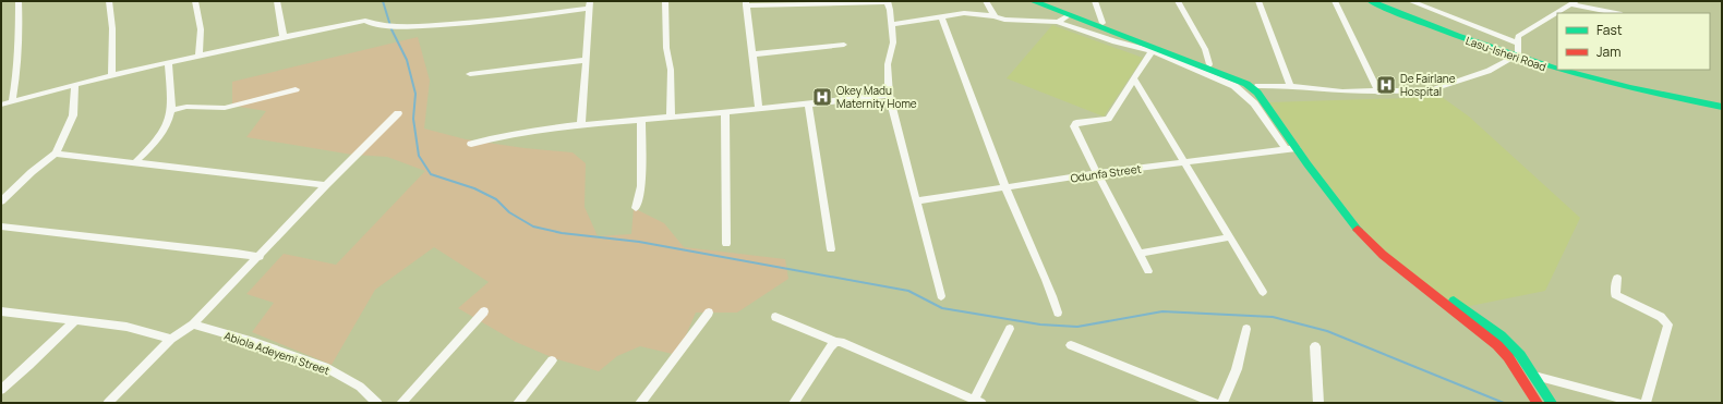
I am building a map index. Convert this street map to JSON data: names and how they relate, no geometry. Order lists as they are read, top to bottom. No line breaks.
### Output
{"streets":{"main road":["Lasu-Isheri Road"],"street":["Odunfa Street","Abiola Adeyemi Street"]},"places":{"hospital":["De Fairlane Hospital","Okey Madu Maternity Home"]},"legend":["Fast","Jam"]}
